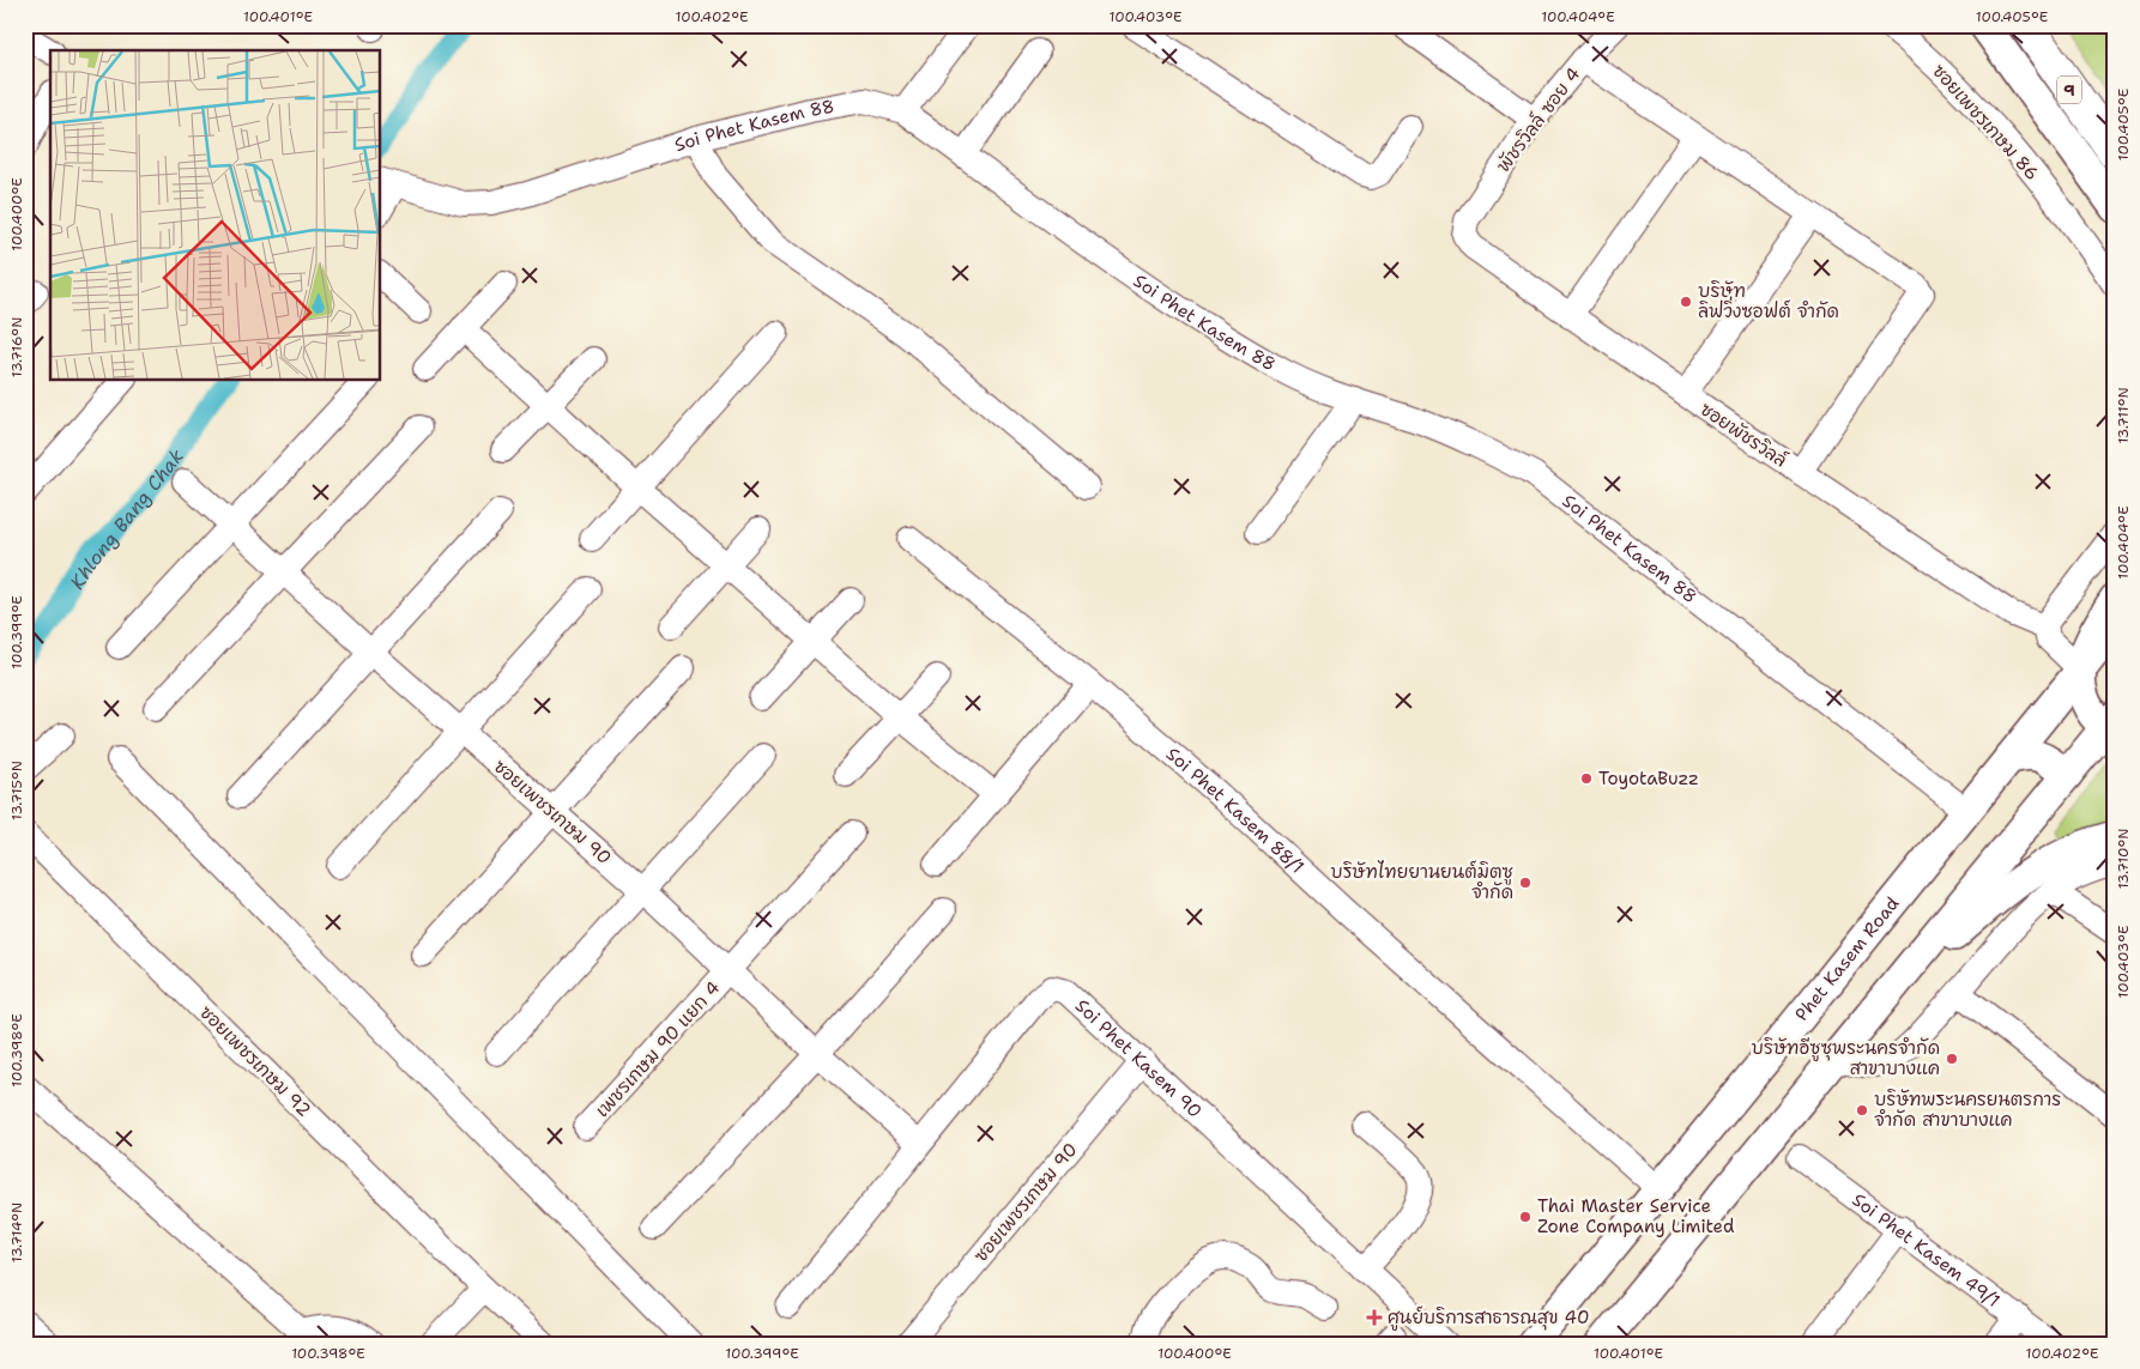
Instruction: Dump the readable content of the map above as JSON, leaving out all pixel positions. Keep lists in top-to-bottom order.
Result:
{
  "streets": {
    "highway": ["9"],
    "main road": ["Phet Kasem Road"],
    "street": [
      "พัชรวิลล์ ซอย 4",
      "ซอยเพชรเกษม 86",
      "Soi Phet Kasem 88",
      "ซอยพัชรวิลล์",
      "Soi Phet Kasem 88/1",
      "ซอยเพชรเกษม 90",
      "เพชรเกษม 90 แยก 4",
      "Soi Phet Kasem 90",
      "ซอยเพชรเกษม 92",
      "Soi Phet Kasem 49/1"
    ]
  },
  "crossings": [
    ["พัชรวิลล์ ซอย 4", "ซอยพัชรวิลล์"],
    ["Soi Phet Kasem 88", "Phet Kasem Road"],
    ["Soi Phet Kasem 88/1", "Phet Kasem Road"],
    ["ซอยเพชรเกษม 90", "เพชรเกษม 90 แยก 4"],
    ["ซอยเพชรเกษม 90", "Soi Phet Kasem 90"]
  ],
  "water": ["Khlong Bang Chak"],
  "places": {
    "other": [
      "บริษัท ลิฟวิ่งซอฟต์ จำกัด",
      "ToyotaBuzz",
      "บริษัทไทยยานยนต์มิตซู จำกัด",
      "บริษัทอีซูซุพระนครจำกัด สาขาบางแค",
      "บริษัทพระนครยนตรการ จำกัด สาขาบางแค",
      "Thai Master Service Zone Company Limited"
    ],
    "health": ["ศูนย์บริการสาธารณสุข 40"]
  },
  "coordinates": [
    "100.401°E",
    "100.402°E",
    "100.403°E",
    "100.404°E",
    "100.405°E",
    "100.400°E",
    "13.716°N",
    "13.711°N",
    "100.399°E",
    "13.715°N",
    "13.710°N",
    "100.398°E",
    "13.714°N"
  ]
}
